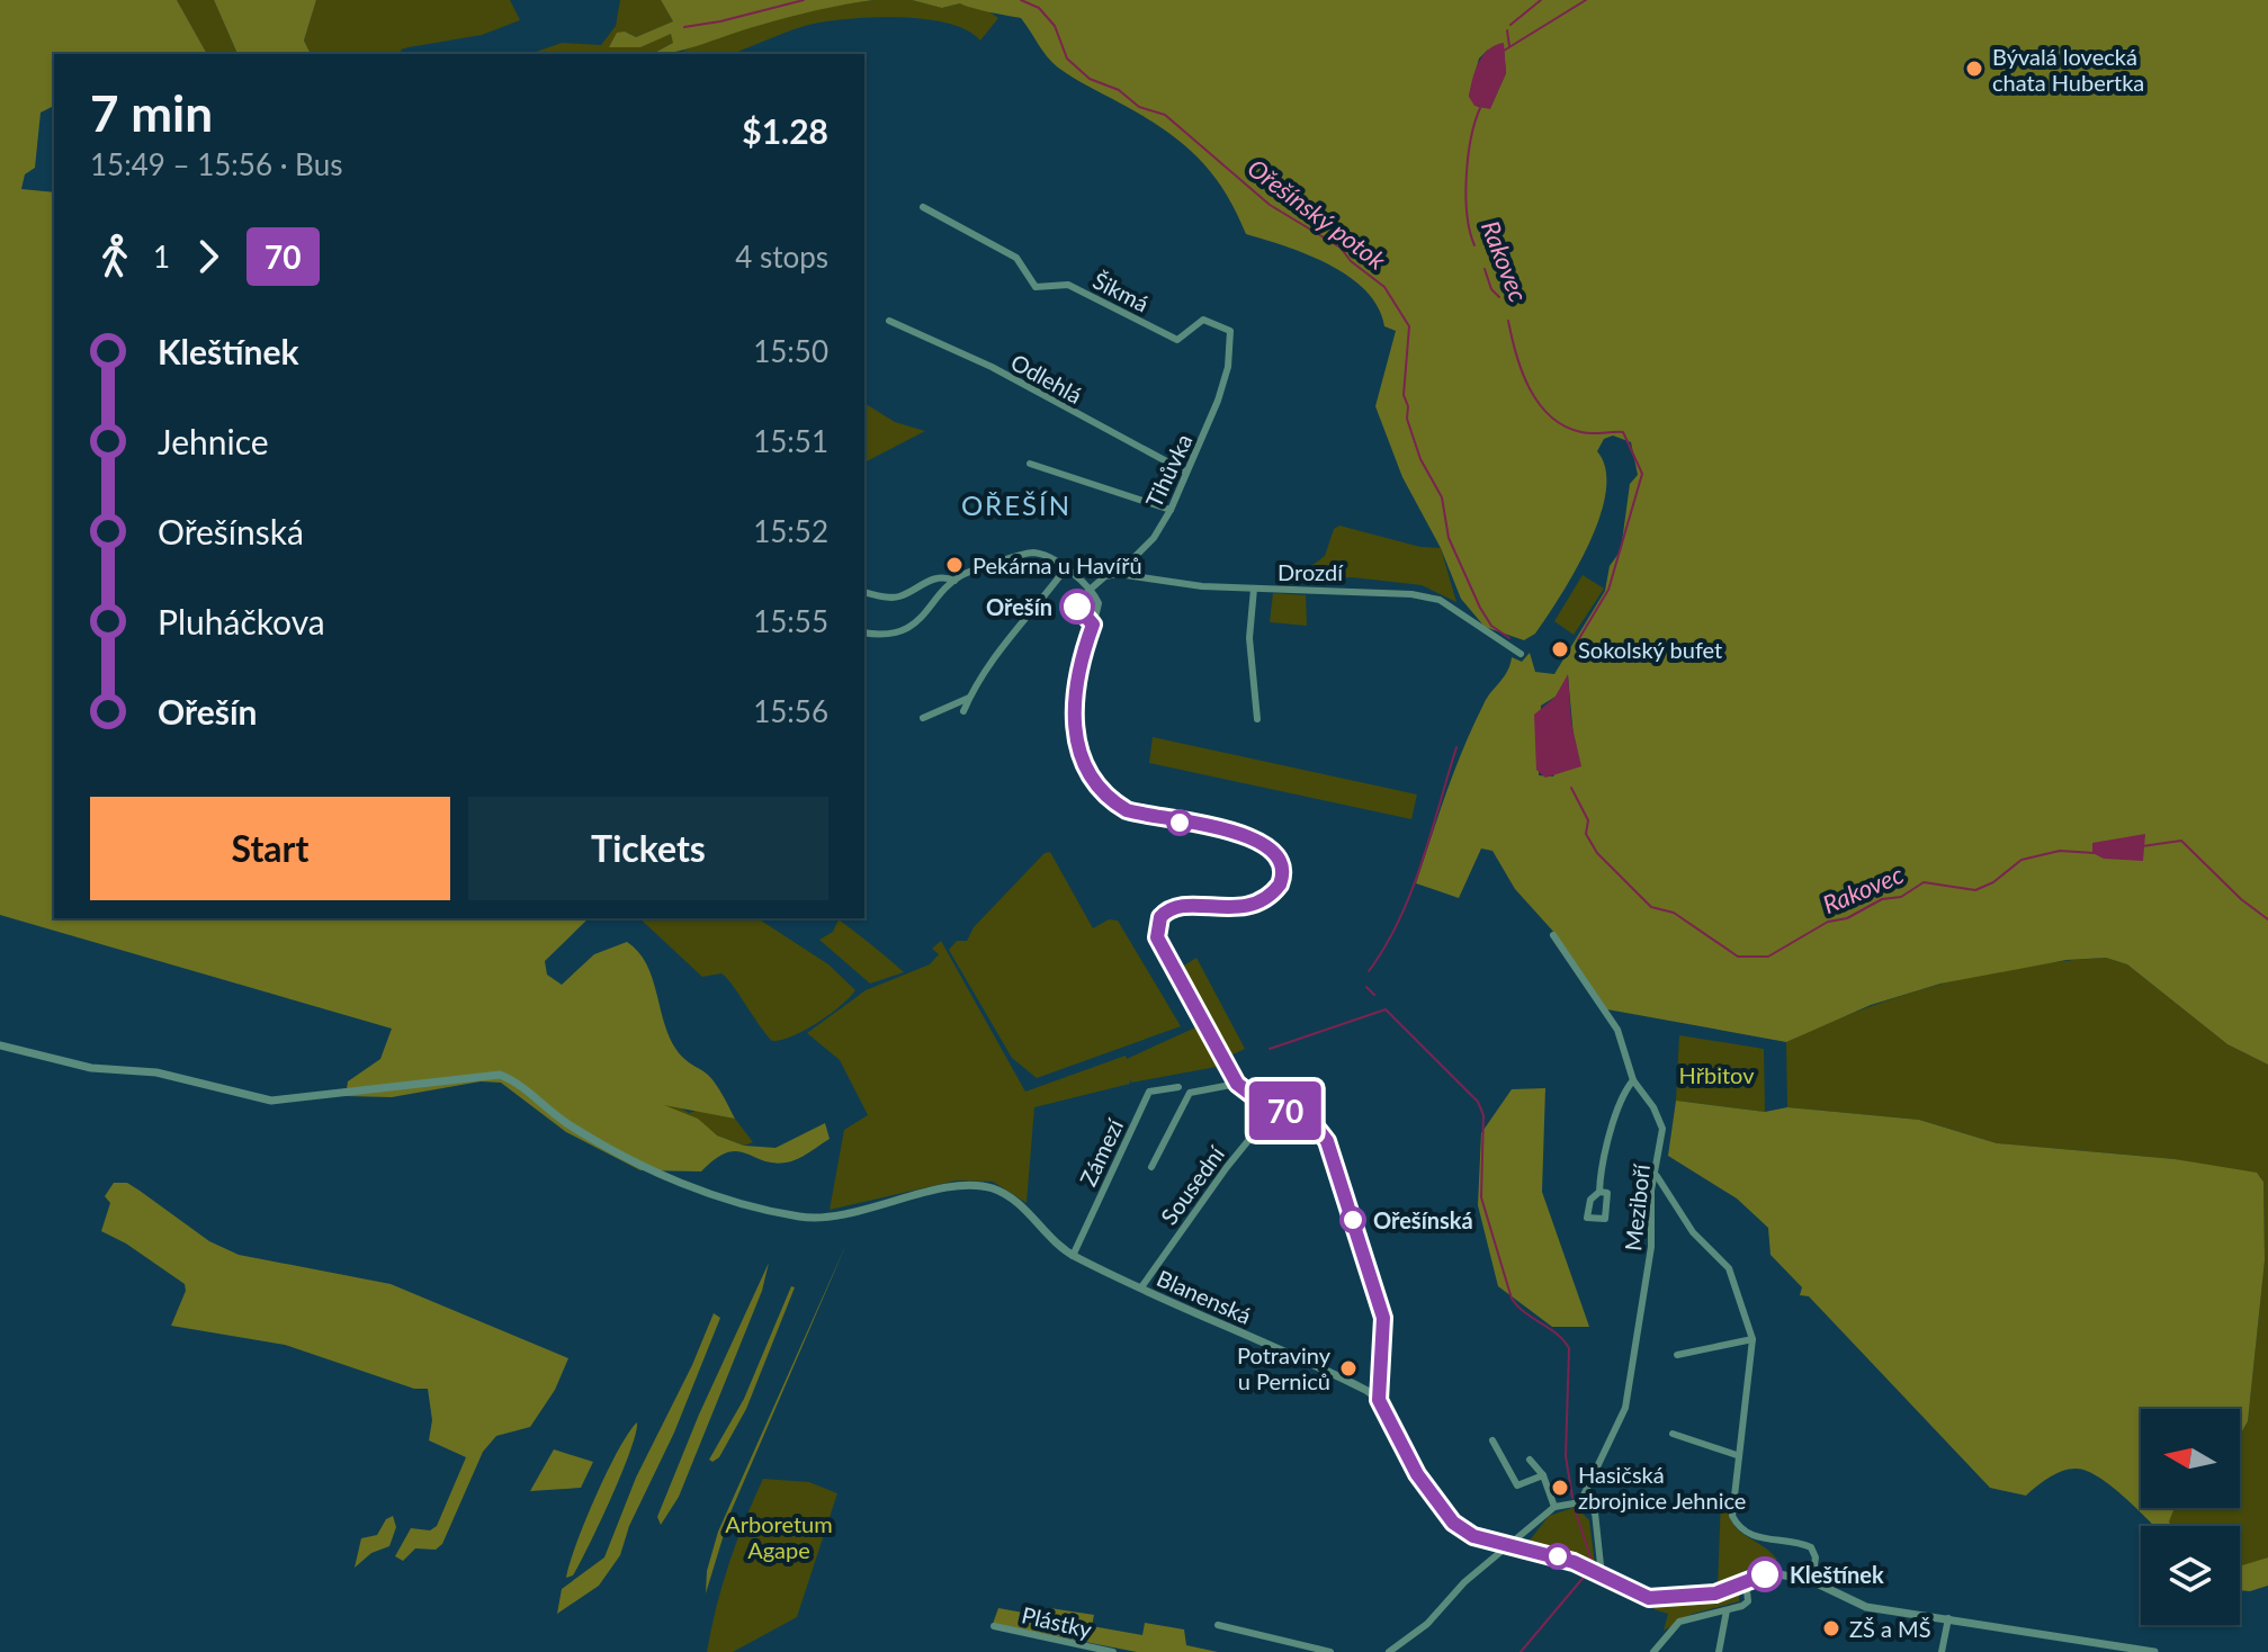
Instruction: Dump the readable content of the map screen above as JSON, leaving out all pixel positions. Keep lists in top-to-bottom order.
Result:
{
  "streets": {
    "street": [
      "Šikmá",
      "Odlehlá",
      "Tihůvka",
      "Drozdí",
      "Zámezí",
      "Sousední",
      "Meziboří",
      "Blanenská",
      "Plástky"
    ]
  },
  "crossings": [
    ["Šikmá", "Tihůvka"],
    ["Odlehlá", "Tihůvka"],
    ["Tihůvka", "Drozdí"],
    ["Zámezí", "Blanenská"],
    ["Sousední", "Blanenská"]
  ],
  "districts": ["OŘEŠÍN"],
  "water": ["Ořešínský potok", "Rakovec"],
  "parks": ["Hřbitov", "Arboretum Agape"],
  "places": [
    "Bývalá lovecká chata Hubertka",
    "Pekárna u Havířů",
    "Ořešín",
    "Sokolský bufet",
    "Ořešínská",
    "Potraviny u Perniců",
    "Hasičská zbrojnice Jehnice",
    "Kleštínek",
    "ZŠ a MŠ"
  ],
  "lines": ["bus line 70"],
  "north": "left",
  "page": {
    "on_map": "70",
    "heading": ["7 min", "15:49 – 15:56 · Bus", "$1.28"],
    "legs": ["1", "70", "4 stops"],
    "list": [
      {
        "name": "Kleštínek",
        "value": "15:50"
      },
      {
        "name": "Jehnice",
        "value": "15:51"
      },
      {
        "name": "Ořešínská",
        "value": "15:52"
      },
      {
        "name": "Pluháčkova",
        "value": "15:55"
      },
      {
        "name": "Ořešín",
        "value": "15:56"
      }
    ],
    "buttons": ["Start", "Tickets"]
  }
}
